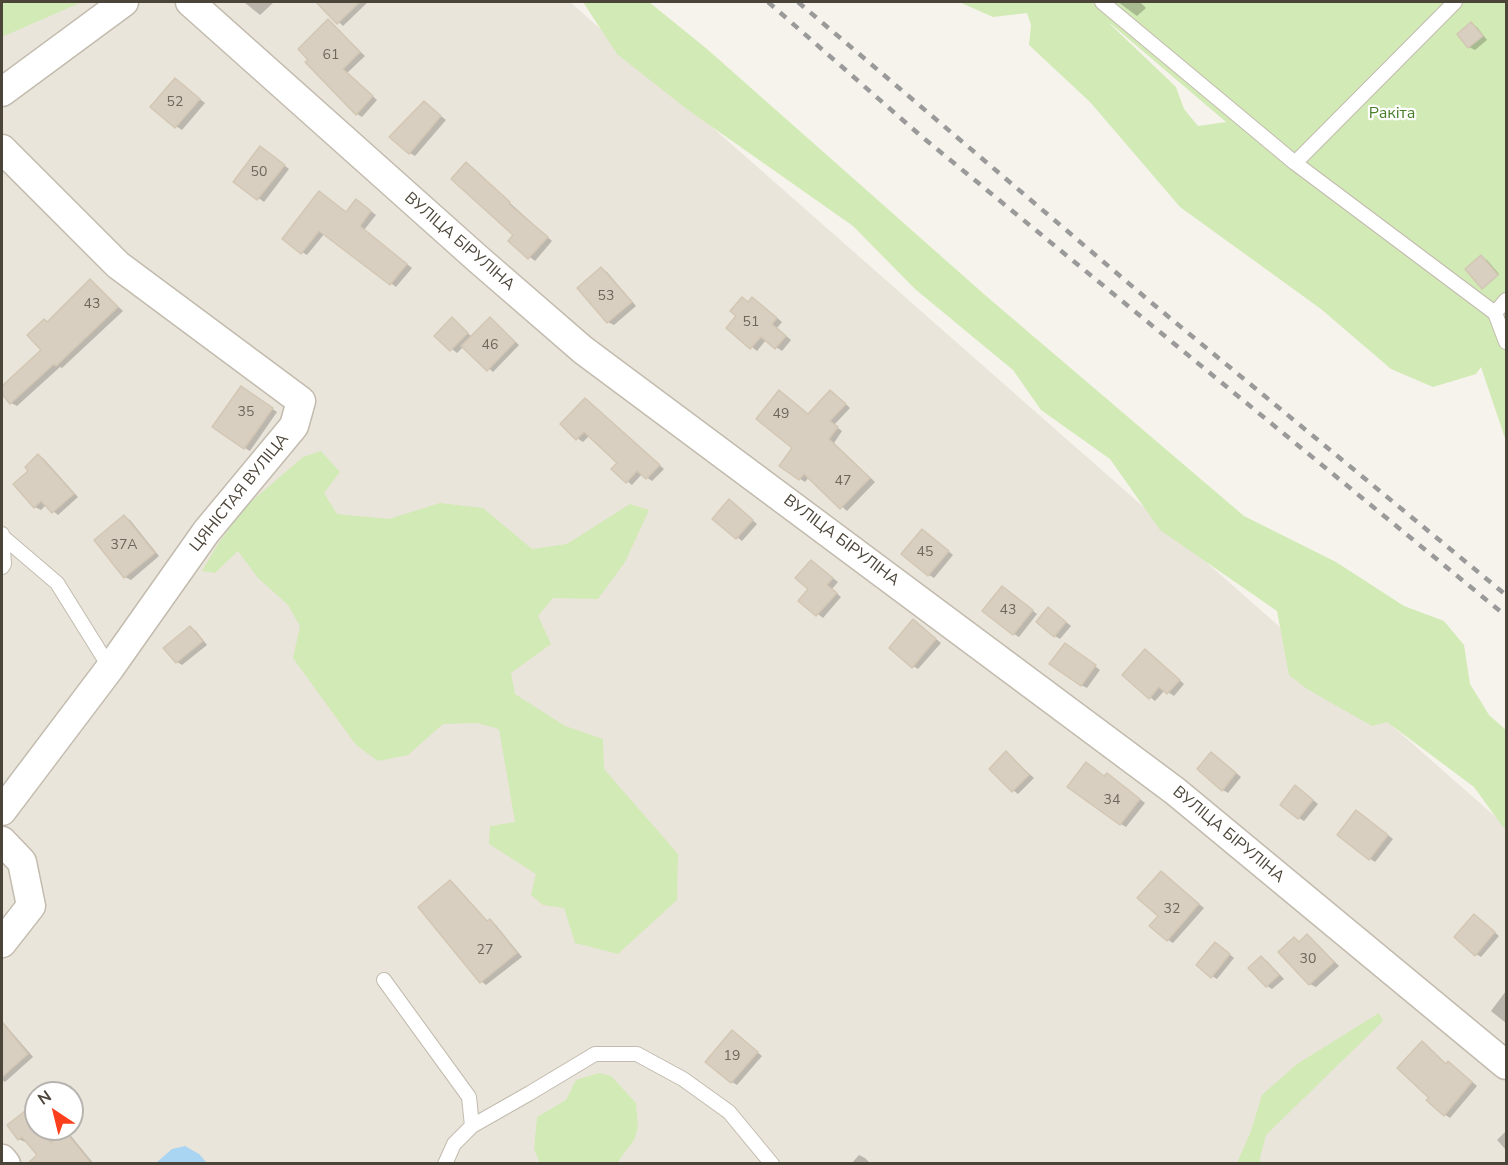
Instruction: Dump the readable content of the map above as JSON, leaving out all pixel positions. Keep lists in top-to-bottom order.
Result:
{
  "streets": {
    "street": ["ВУЛІЦА БІРУЛІНА", "ЦЯНІСТАЯ ВУЛІЦА"]
  },
  "parks": ["Ракіта"],
  "house_numbers": [
    "61",
    "52",
    "50",
    "53",
    "43",
    "51",
    "46",
    "35",
    "49",
    "47",
    "37А",
    "45",
    "43",
    "34",
    "32",
    "27",
    "30",
    "19"
  ],
  "north": "top left"
}
